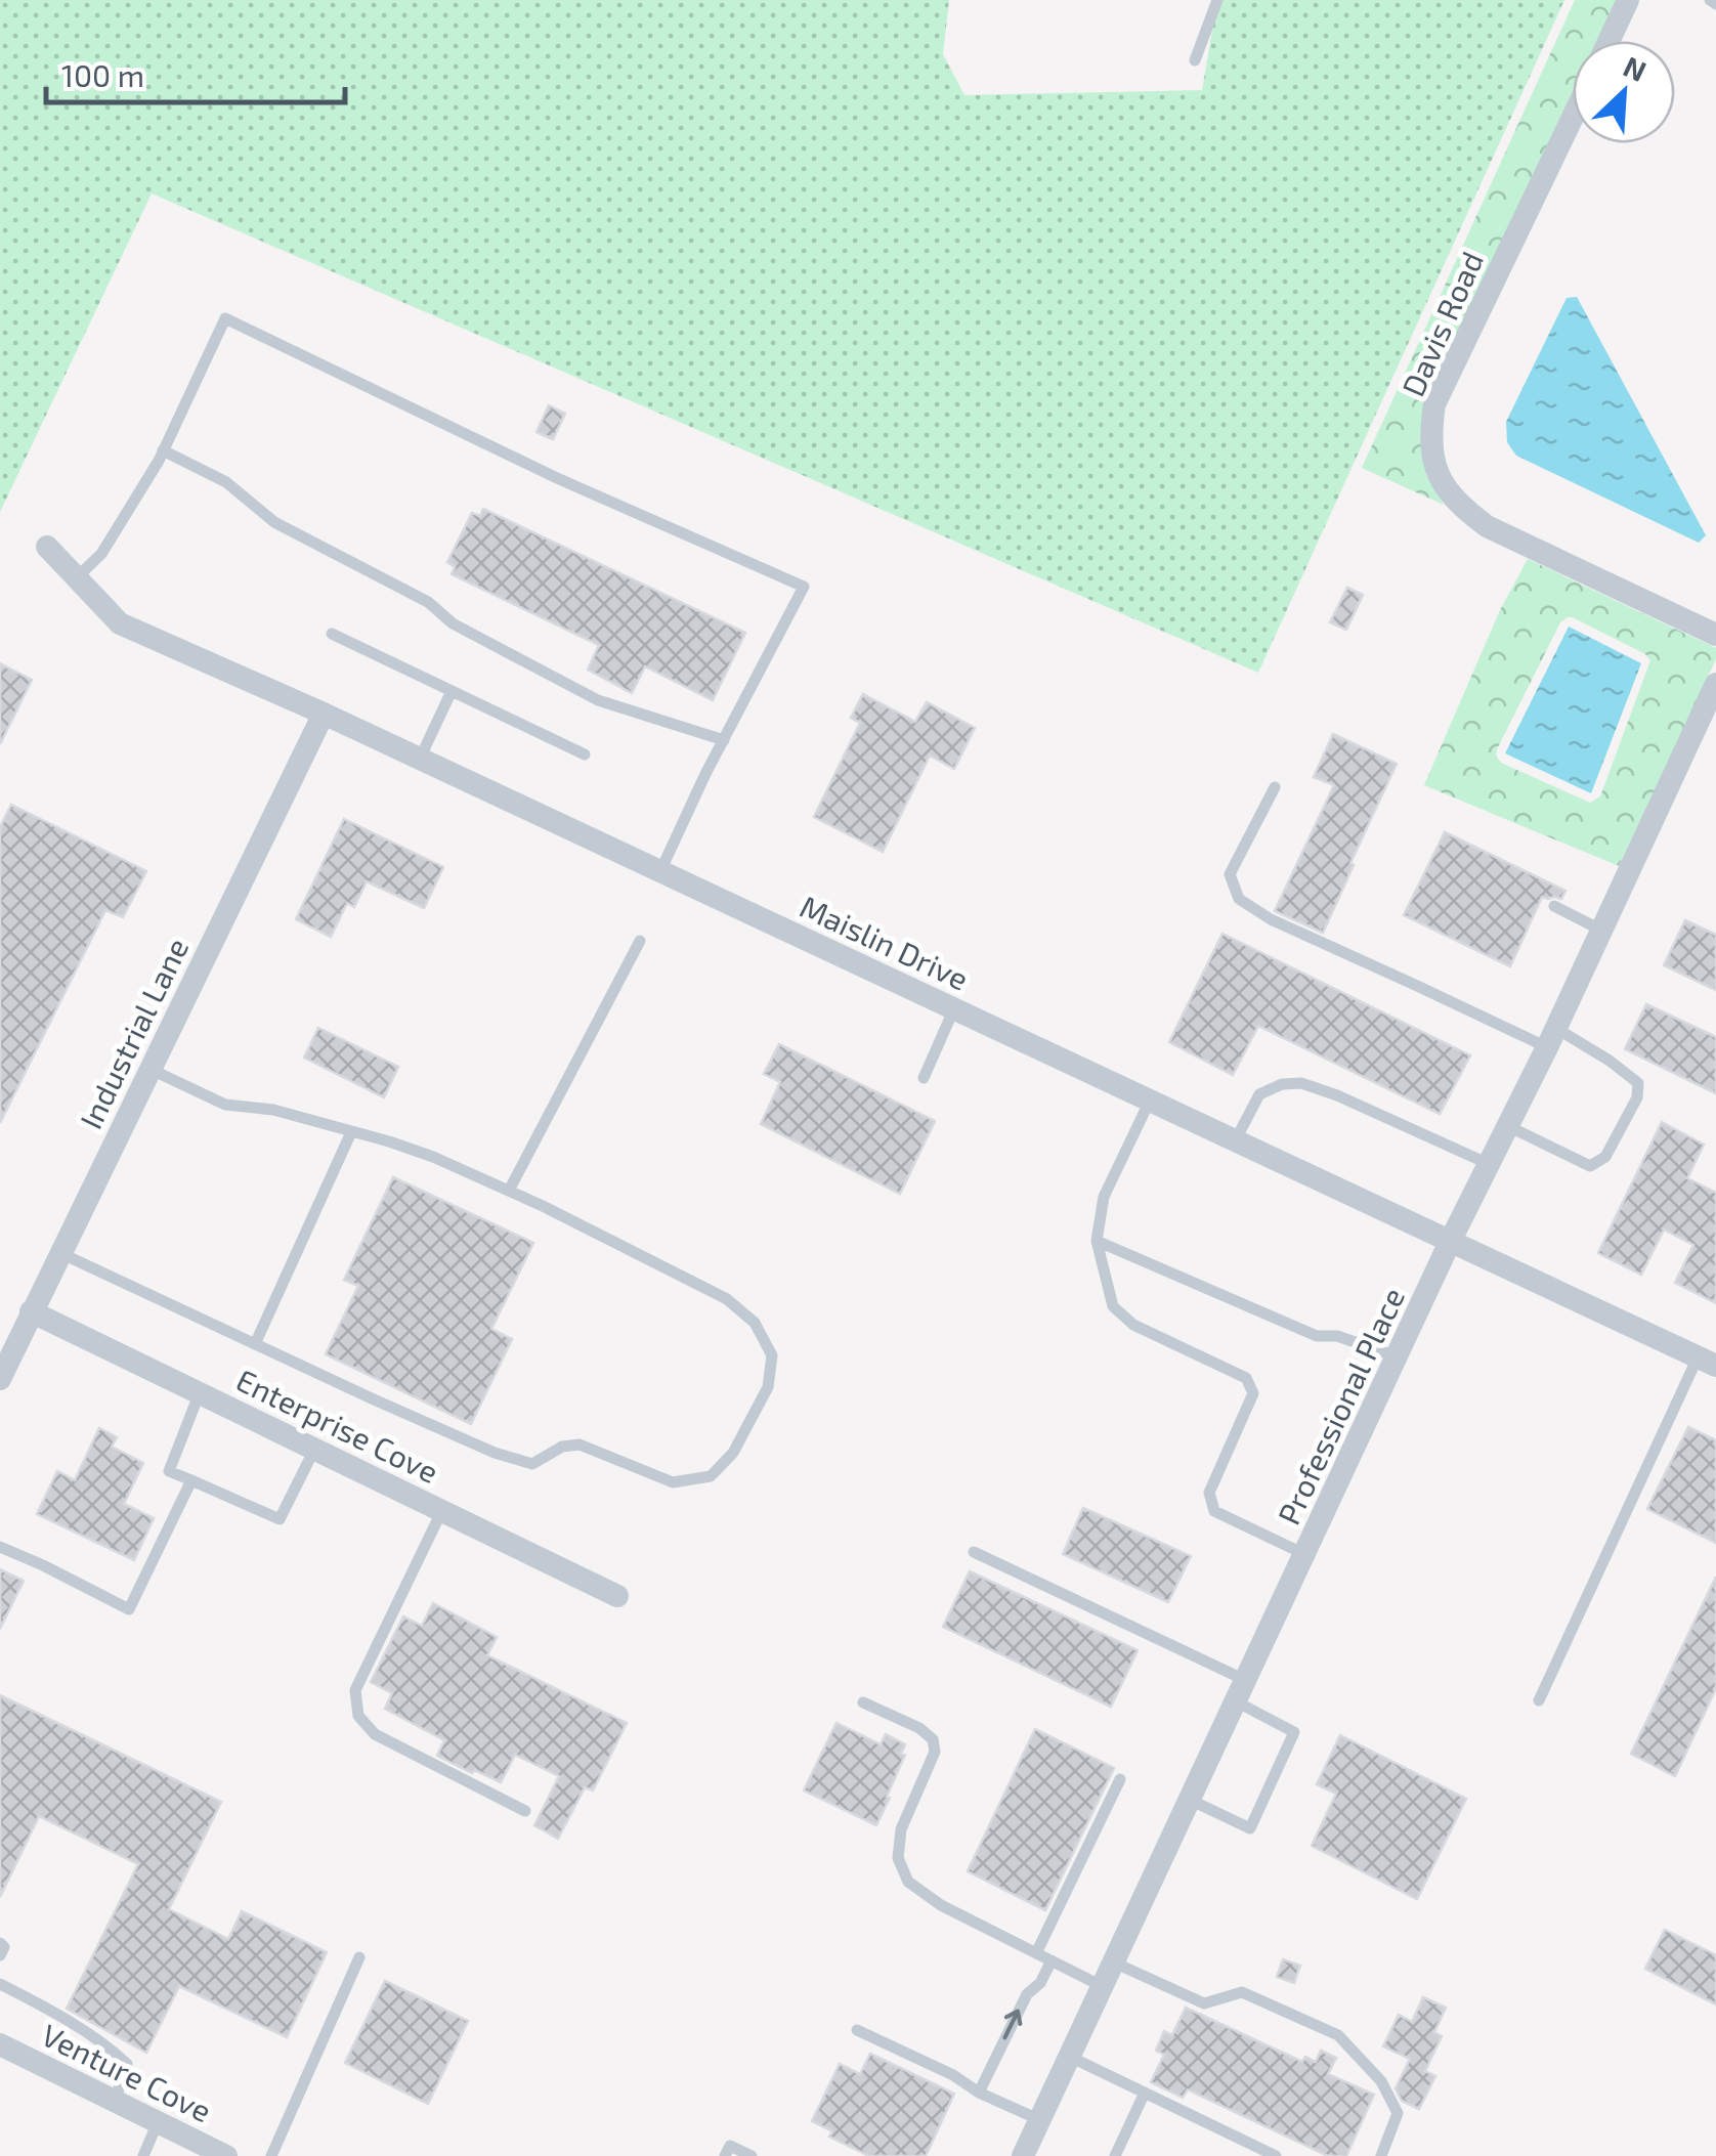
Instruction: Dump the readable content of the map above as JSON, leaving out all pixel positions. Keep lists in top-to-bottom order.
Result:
{
  "streets": {
    "street": [
      "Davis Road",
      "Maislin Drive",
      "Industrial Lane",
      "Professional Place",
      "Enterprise Cove",
      "Venture Cove"
    ]
  },
  "crossings": [
    ["Maislin Drive", "Industrial Lane"],
    ["Maislin Drive", "Professional Place"],
    ["Industrial Lane", "Enterprise Cove"]
  ],
  "scale_bar": "100 m",
  "north": "top right"
}
